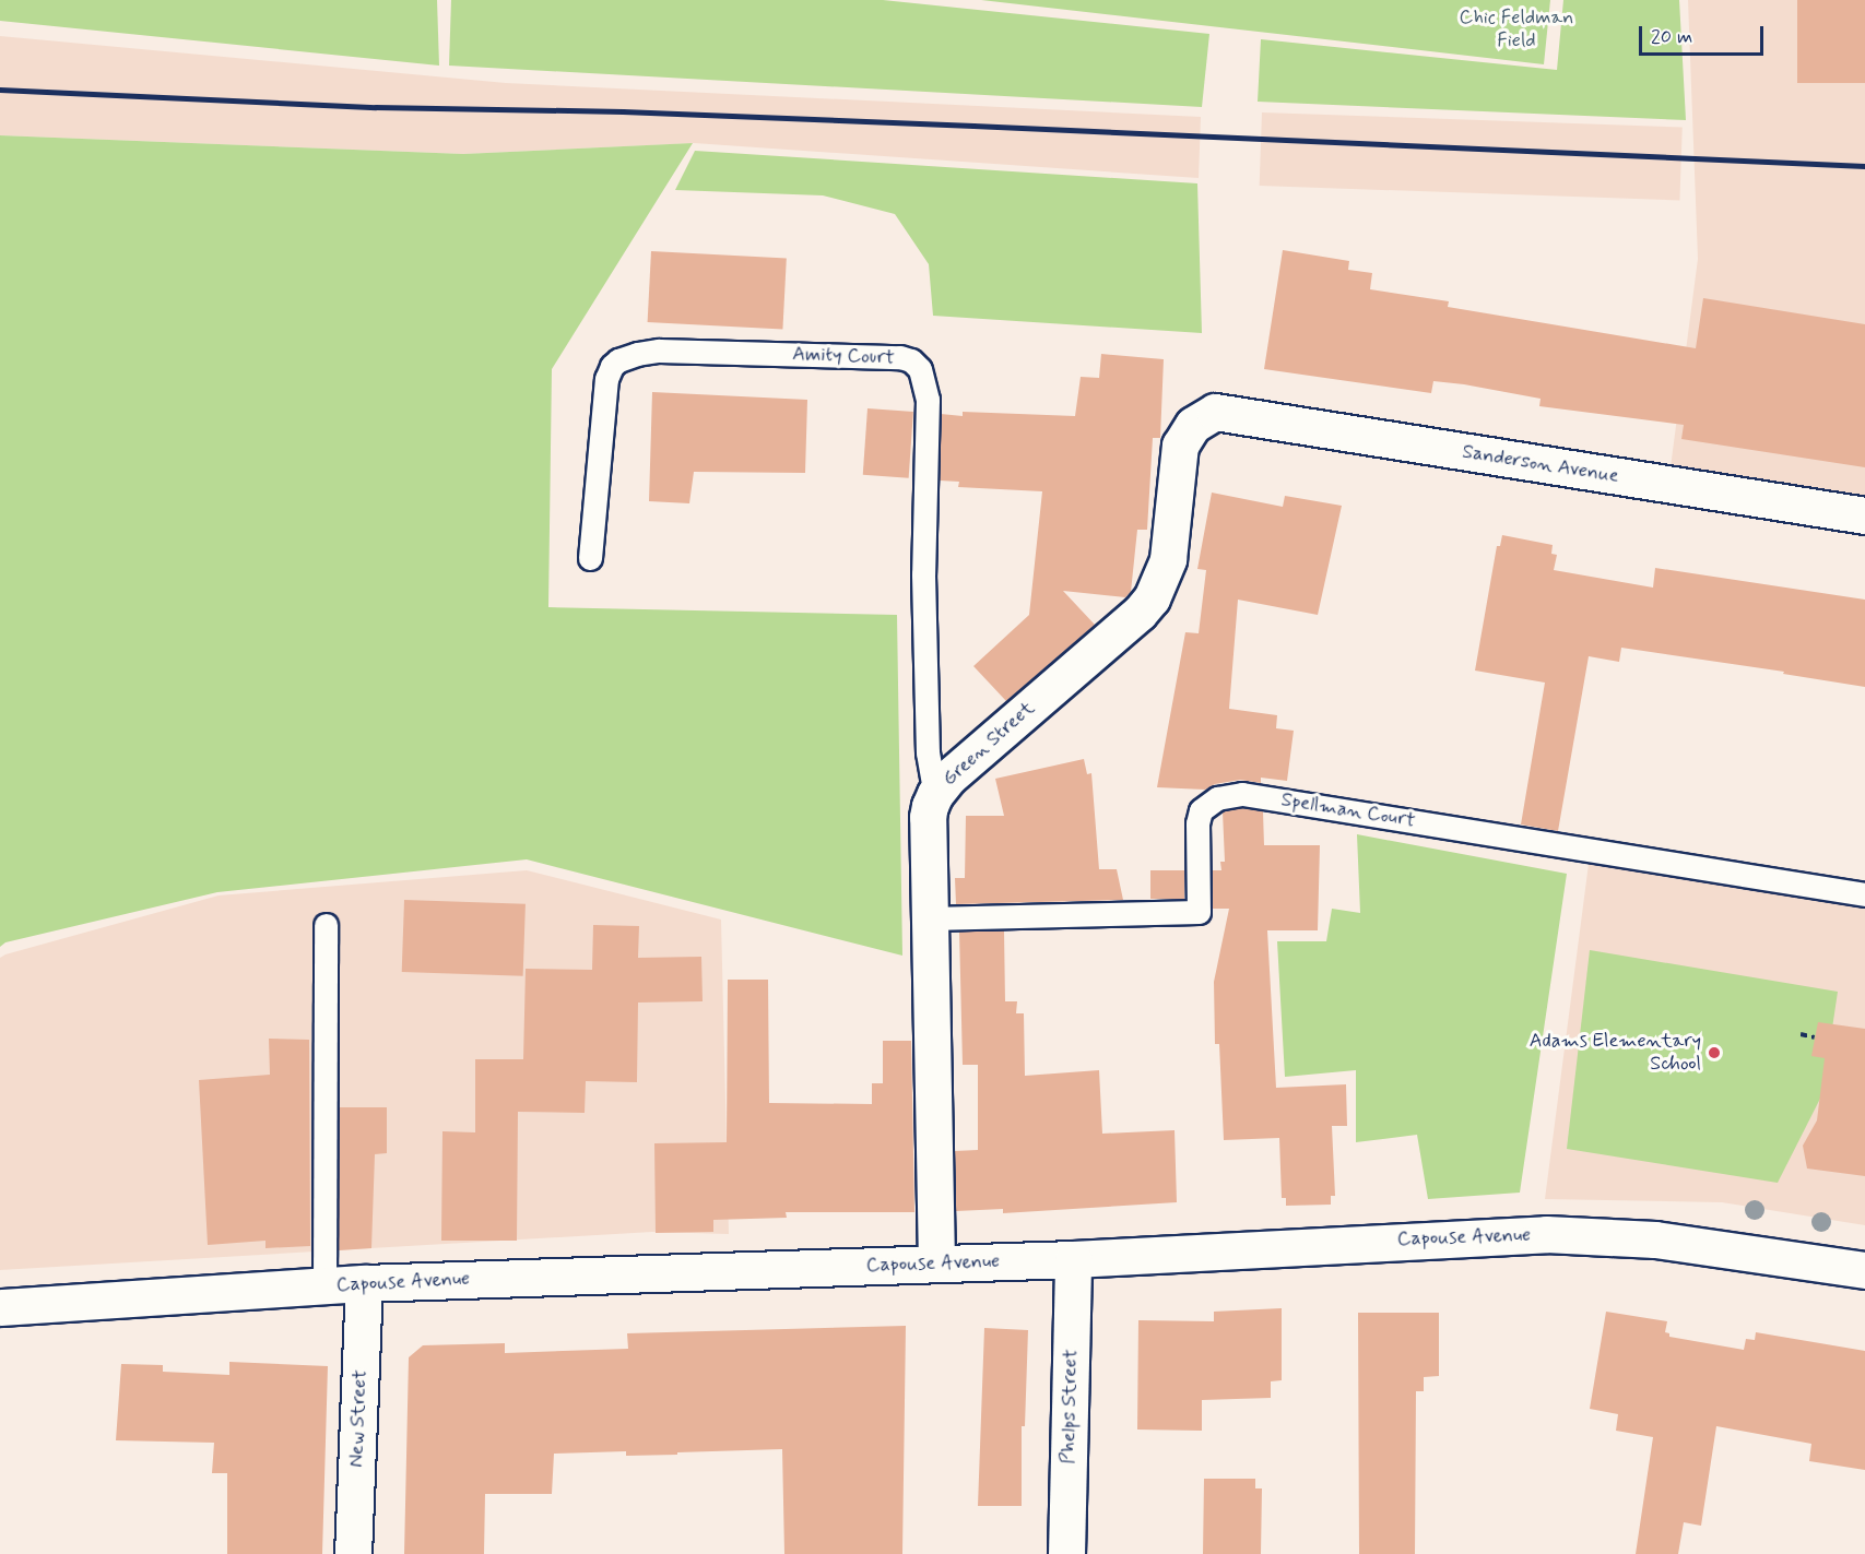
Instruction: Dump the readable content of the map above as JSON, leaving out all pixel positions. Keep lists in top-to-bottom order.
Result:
{
  "streets": {
    "street": [
      "Sanderson Avenue",
      "Green Street",
      "Capouse Avenue",
      "Phelps Street",
      "New Street"
    ],
    "lane": ["Amity Court", "Spellman Court"]
  },
  "crossings": [
    ["Amity Court", "Green Street"],
    ["Sanderson Avenue", "Green Street"],
    ["Green Street", "Spellman Court"],
    ["Green Street", "Capouse Avenue"],
    ["Capouse Avenue", "Phelps Street"],
    ["Capouse Avenue", "New Street"]
  ],
  "parks": ["Chic Feldman Field"],
  "places": ["Adams Elementary School"],
  "scale_bar": "20 m"
}
